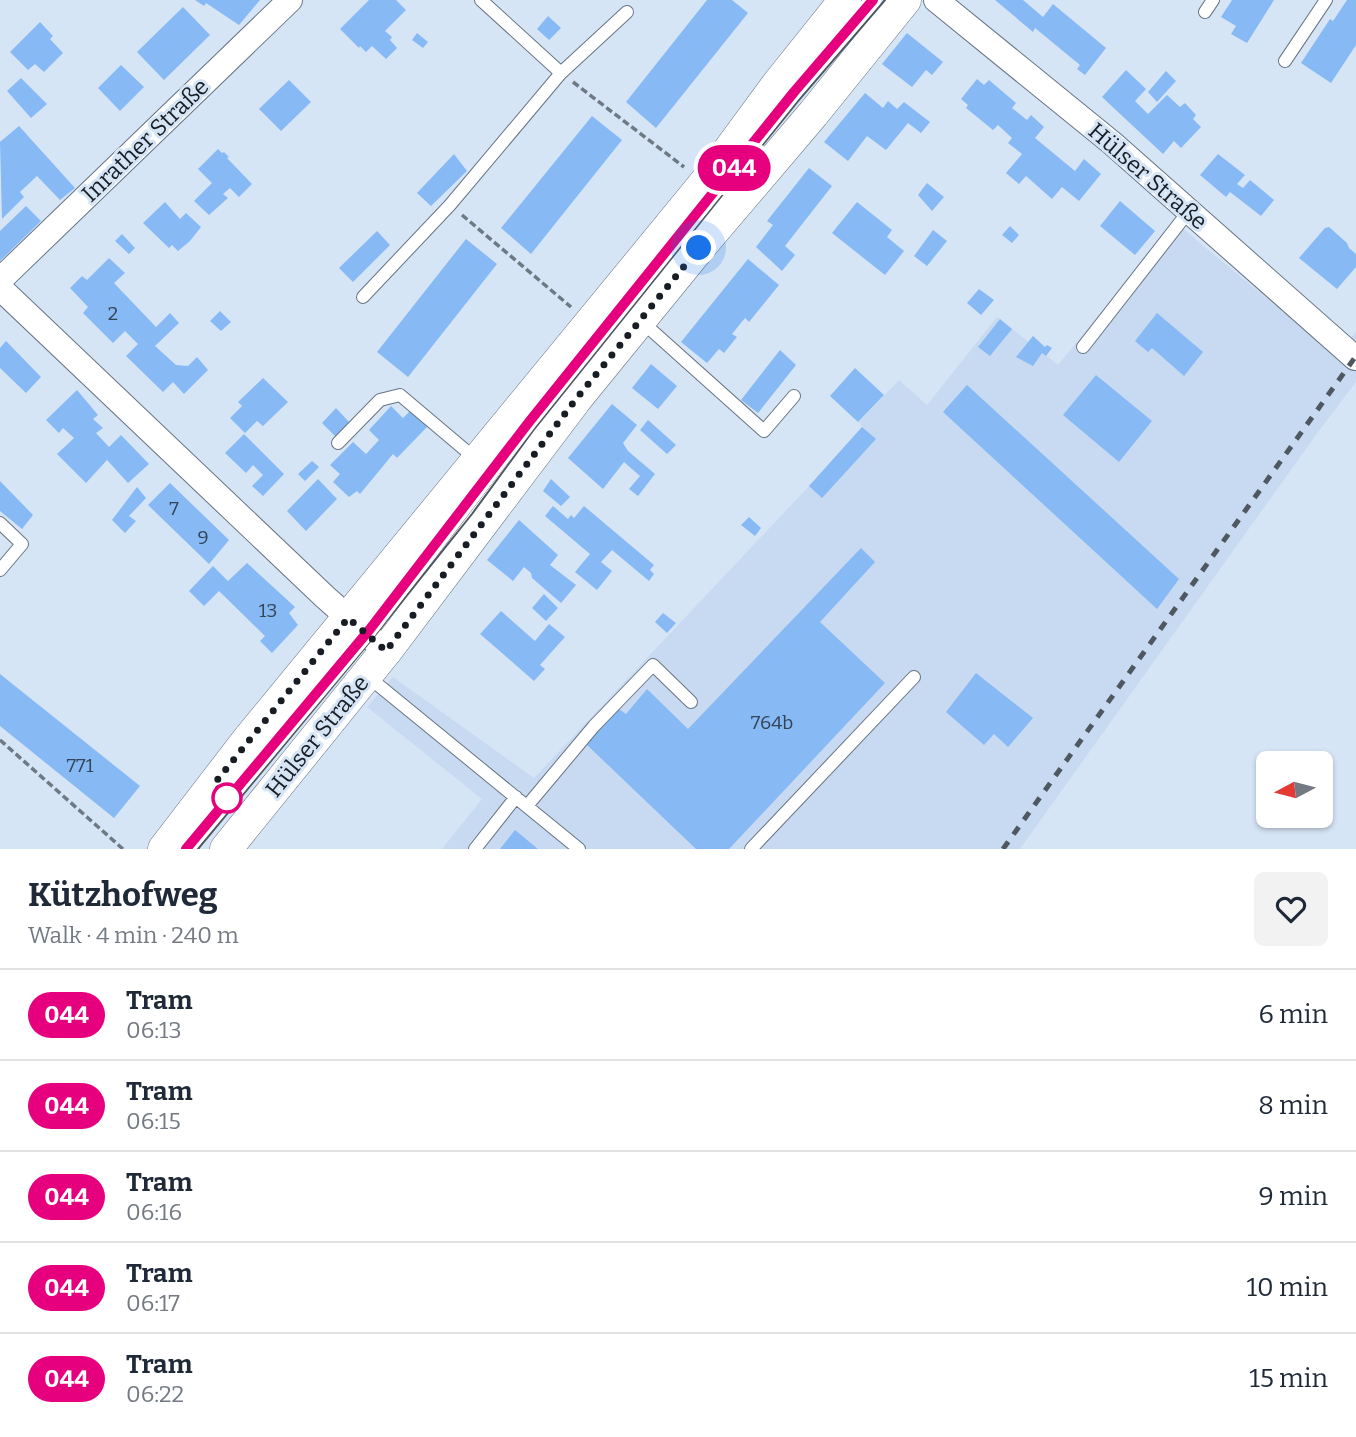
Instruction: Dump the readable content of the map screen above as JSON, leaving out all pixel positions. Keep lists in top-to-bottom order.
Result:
{
  "streets": {
    "street": ["Inrather Straße", "Hülser Straße"]
  },
  "lines": ["tram line 044"],
  "house_numbers": [
    "2",
    "7",
    "9",
    "13",
    "764b",
    "771"
  ],
  "north": "left",
  "page": {
    "on_map": "044",
    "heading": ["Kützhofweg", "Walk · 4 min · 240 m"],
    "list": [
      {
        "mark": "044",
        "name": "Tram",
        "note": "06:13",
        "value": "6 min"
      },
      {
        "mark": "044",
        "name": "Tram",
        "note": "06:15",
        "value": "8 min"
      },
      {
        "mark": "044",
        "name": "Tram",
        "note": "06:16",
        "value": "9 min"
      },
      {
        "mark": "044",
        "name": "Tram",
        "note": "06:17",
        "value": "10 min"
      },
      {
        "mark": "044",
        "name": "Tram",
        "note": "06:22",
        "value": "15 min"
      }
    ]
  }
}
